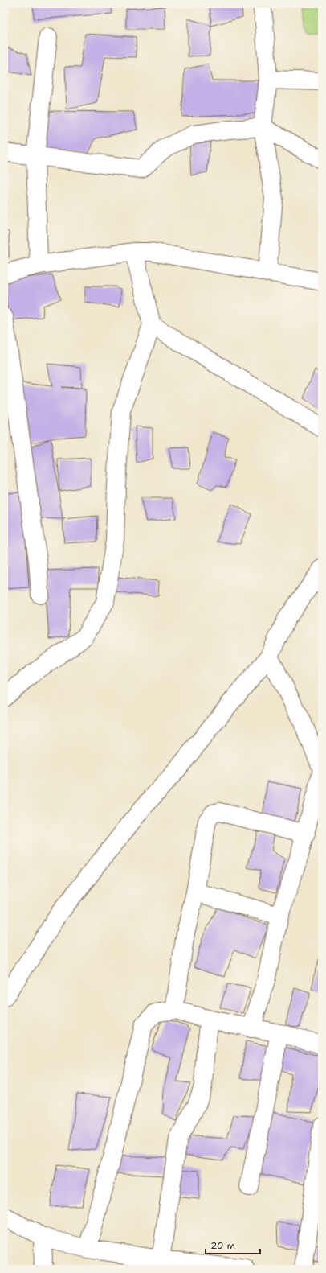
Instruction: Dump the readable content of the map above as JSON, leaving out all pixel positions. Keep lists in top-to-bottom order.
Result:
{
  "scale_bar": "20 m"
}
